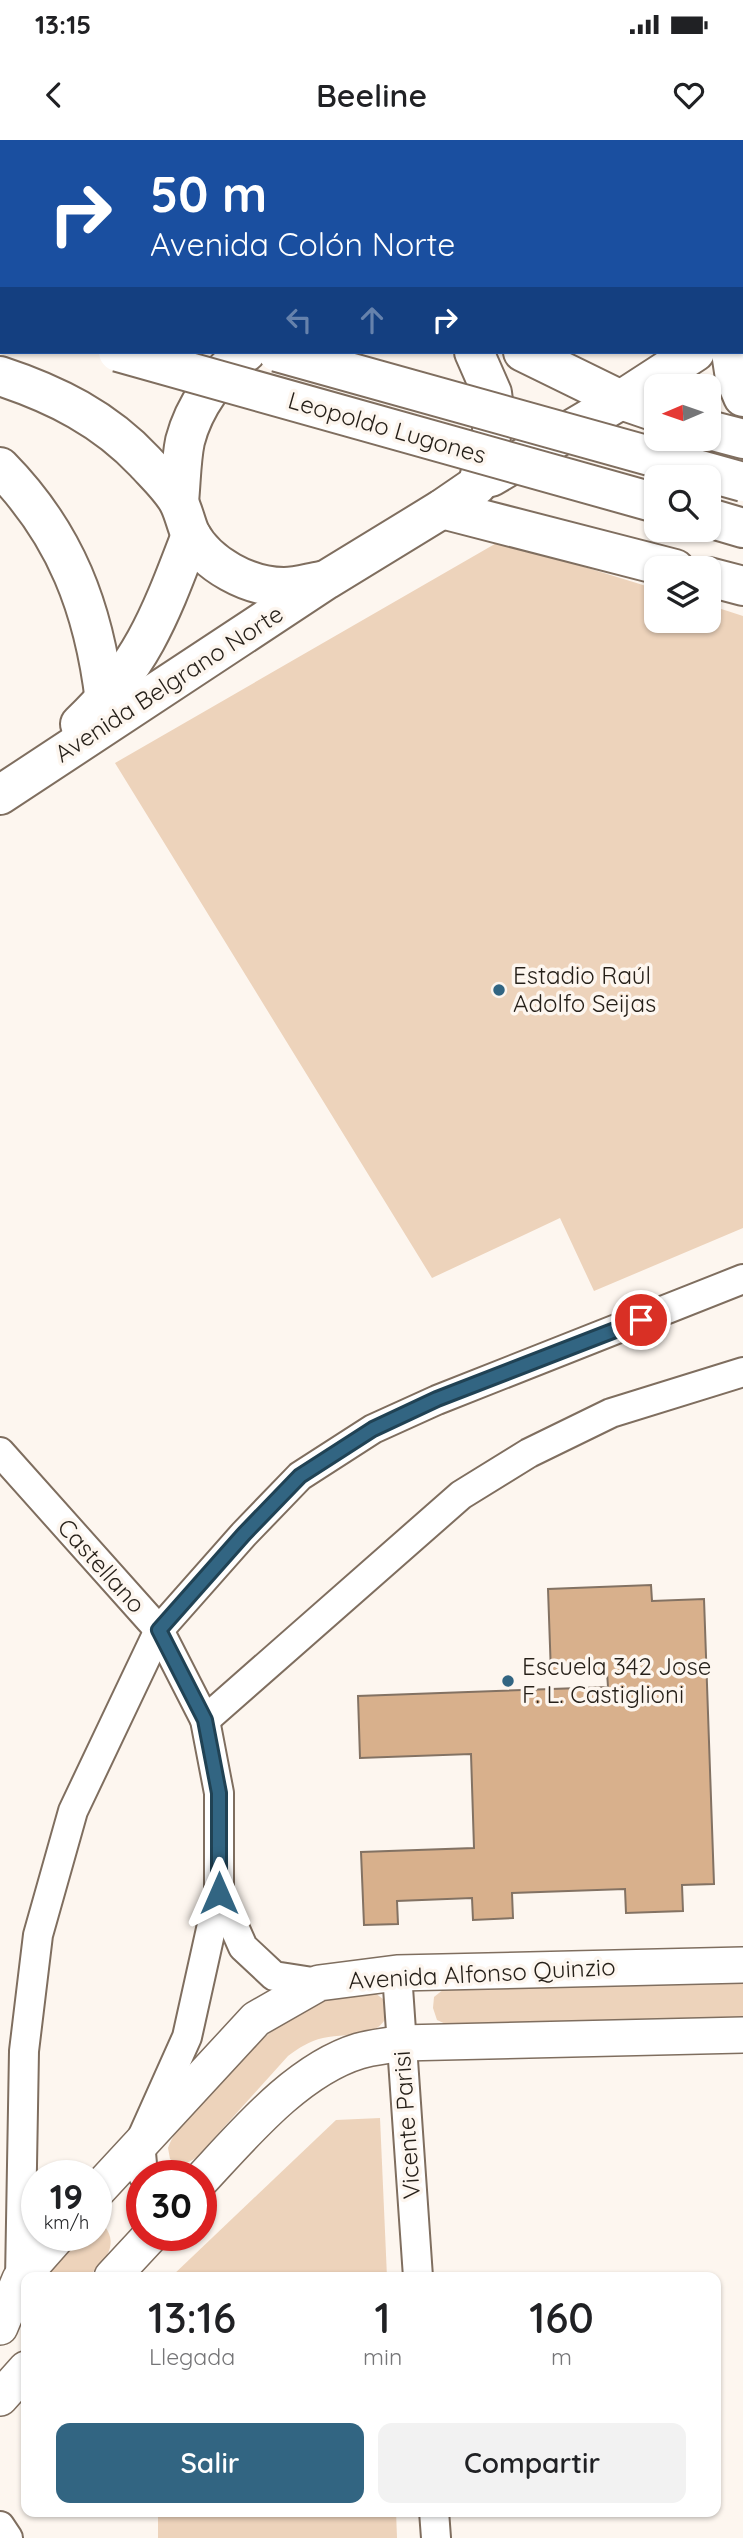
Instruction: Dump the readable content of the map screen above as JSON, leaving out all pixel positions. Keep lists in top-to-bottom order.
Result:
{
  "streets": {
    "main road": ["Leopoldo Lugones", "Avenida Belgrano Norte"],
    "street": ["Castellano", "Avenida Alfonso Quinzio", "Vicente Parisi"]
  },
  "crossings": [
    ["Castellano", "Avenida Alfonso Quinzio"],
    ["Avenida Alfonso Quinzio", "Vicente Parisi"]
  ],
  "places": ["Estadio Raúl Adolfo Seijas", "Escuela 342 Jose F. L. Castiglioni"],
  "north": "left",
  "page": {
    "status": "13:15",
    "header": "Beeline",
    "turn": ["50 m", "Avenida Colón Norte"],
    "speed": "19 km/h",
    "limit": "30",
    "eta": [
      "13:16",
      "Llegada",
      "1",
      "min",
      "160",
      "m"
    ],
    "buttons": ["Salir", "Compartir"]
  }
}
